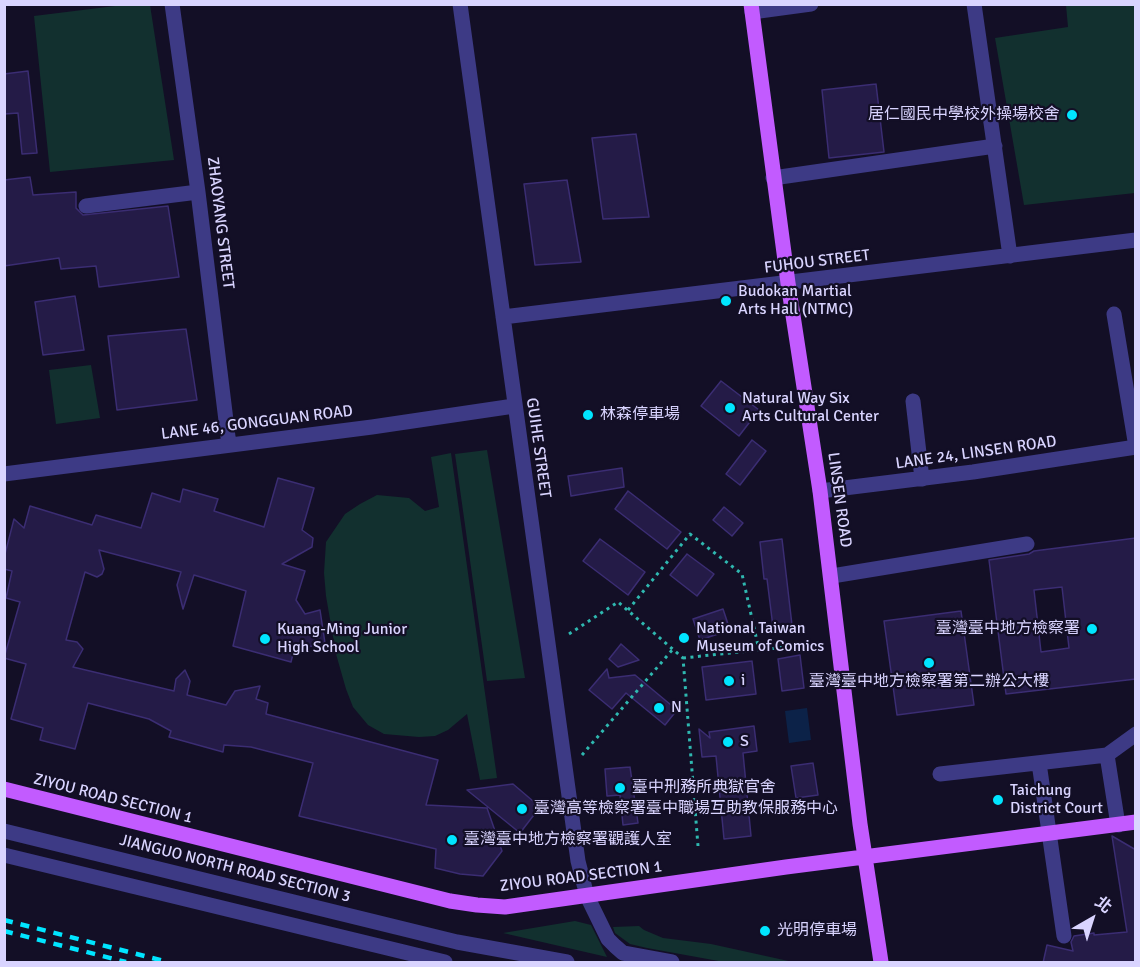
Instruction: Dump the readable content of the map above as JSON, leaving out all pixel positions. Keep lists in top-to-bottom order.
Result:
{
  "streets": {
    "main road": ["LINSEN ROAD", "ZIYOU ROAD SECTION 1"],
    "street": [
      "ZHAOYANG STREET",
      "FUHOU STREET",
      "LANE 46, GONGGUAN ROAD",
      "GUIHE STREET",
      "LANE 24, LINSEN ROAD"
    ]
  },
  "crossings": [
    ["ZHAOYANG STREET", "LANE 46, GONGGUAN ROAD"],
    ["FUHOU STREET", "GUIHE STREET"],
    ["FUHOU STREET", "LINSEN ROAD"],
    ["LANE 46, GONGGUAN ROAD", "GUIHE STREET"],
    ["GUIHE STREET", "ZIYOU ROAD SECTION 1"],
    ["LANE 24, LINSEN ROAD", "LINSEN ROAD"],
    ["LINSEN ROAD", "ZIYOU ROAD SECTION 1"]
  ],
  "places": [
    "居仁國民中學校外操場校舍",
    "Budokan Martial Arts Hall (NTMC)",
    "Natural Way Six Arts Cultural Center",
    "林森停車場",
    "臺灣臺中地方檢察署",
    "National Taiwan Museum of Comics",
    "Kuang-Ming Junior High School",
    "臺灣臺中地方檢察署第二辦公大樓",
    "i",
    "N",
    "S",
    "臺中刑務所典獄官舍",
    "Taichung District Court",
    "臺灣高等檢察署臺中職場互助教保服務中心",
    "臺灣臺中地方檢察署觀護人室",
    "光明停車場"
  ],
  "north": "top right"
}
